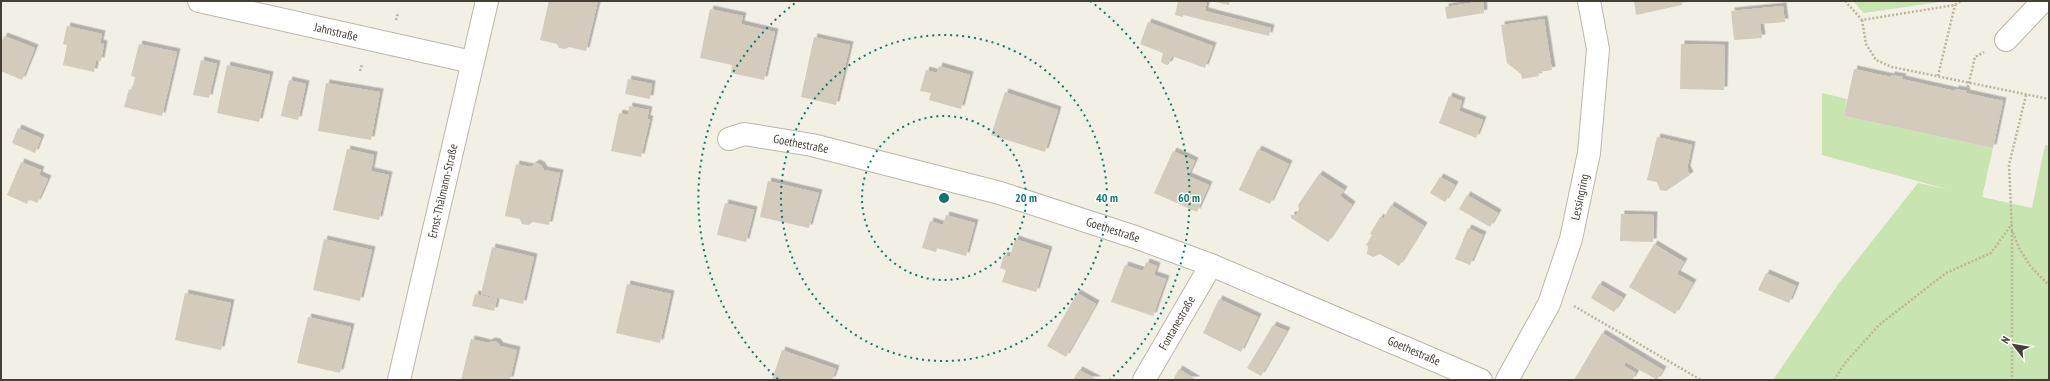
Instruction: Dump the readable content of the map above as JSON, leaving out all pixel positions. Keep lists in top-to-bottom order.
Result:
{
  "streets": {
    "street": [
      "Jahnstraße",
      "Goethestraße",
      "Ernst-Thälmann-Straße",
      "Lessingring",
      "Fontanestraße"
    ]
  },
  "crossings": [
    ["Jahnstraße", "Ernst-Thälmann-Straße"],
    ["Goethestraße", "Fontanestraße"]
  ],
  "north": "top left",
  "rings": ["20 m", "40 m", "60 m"]
}
